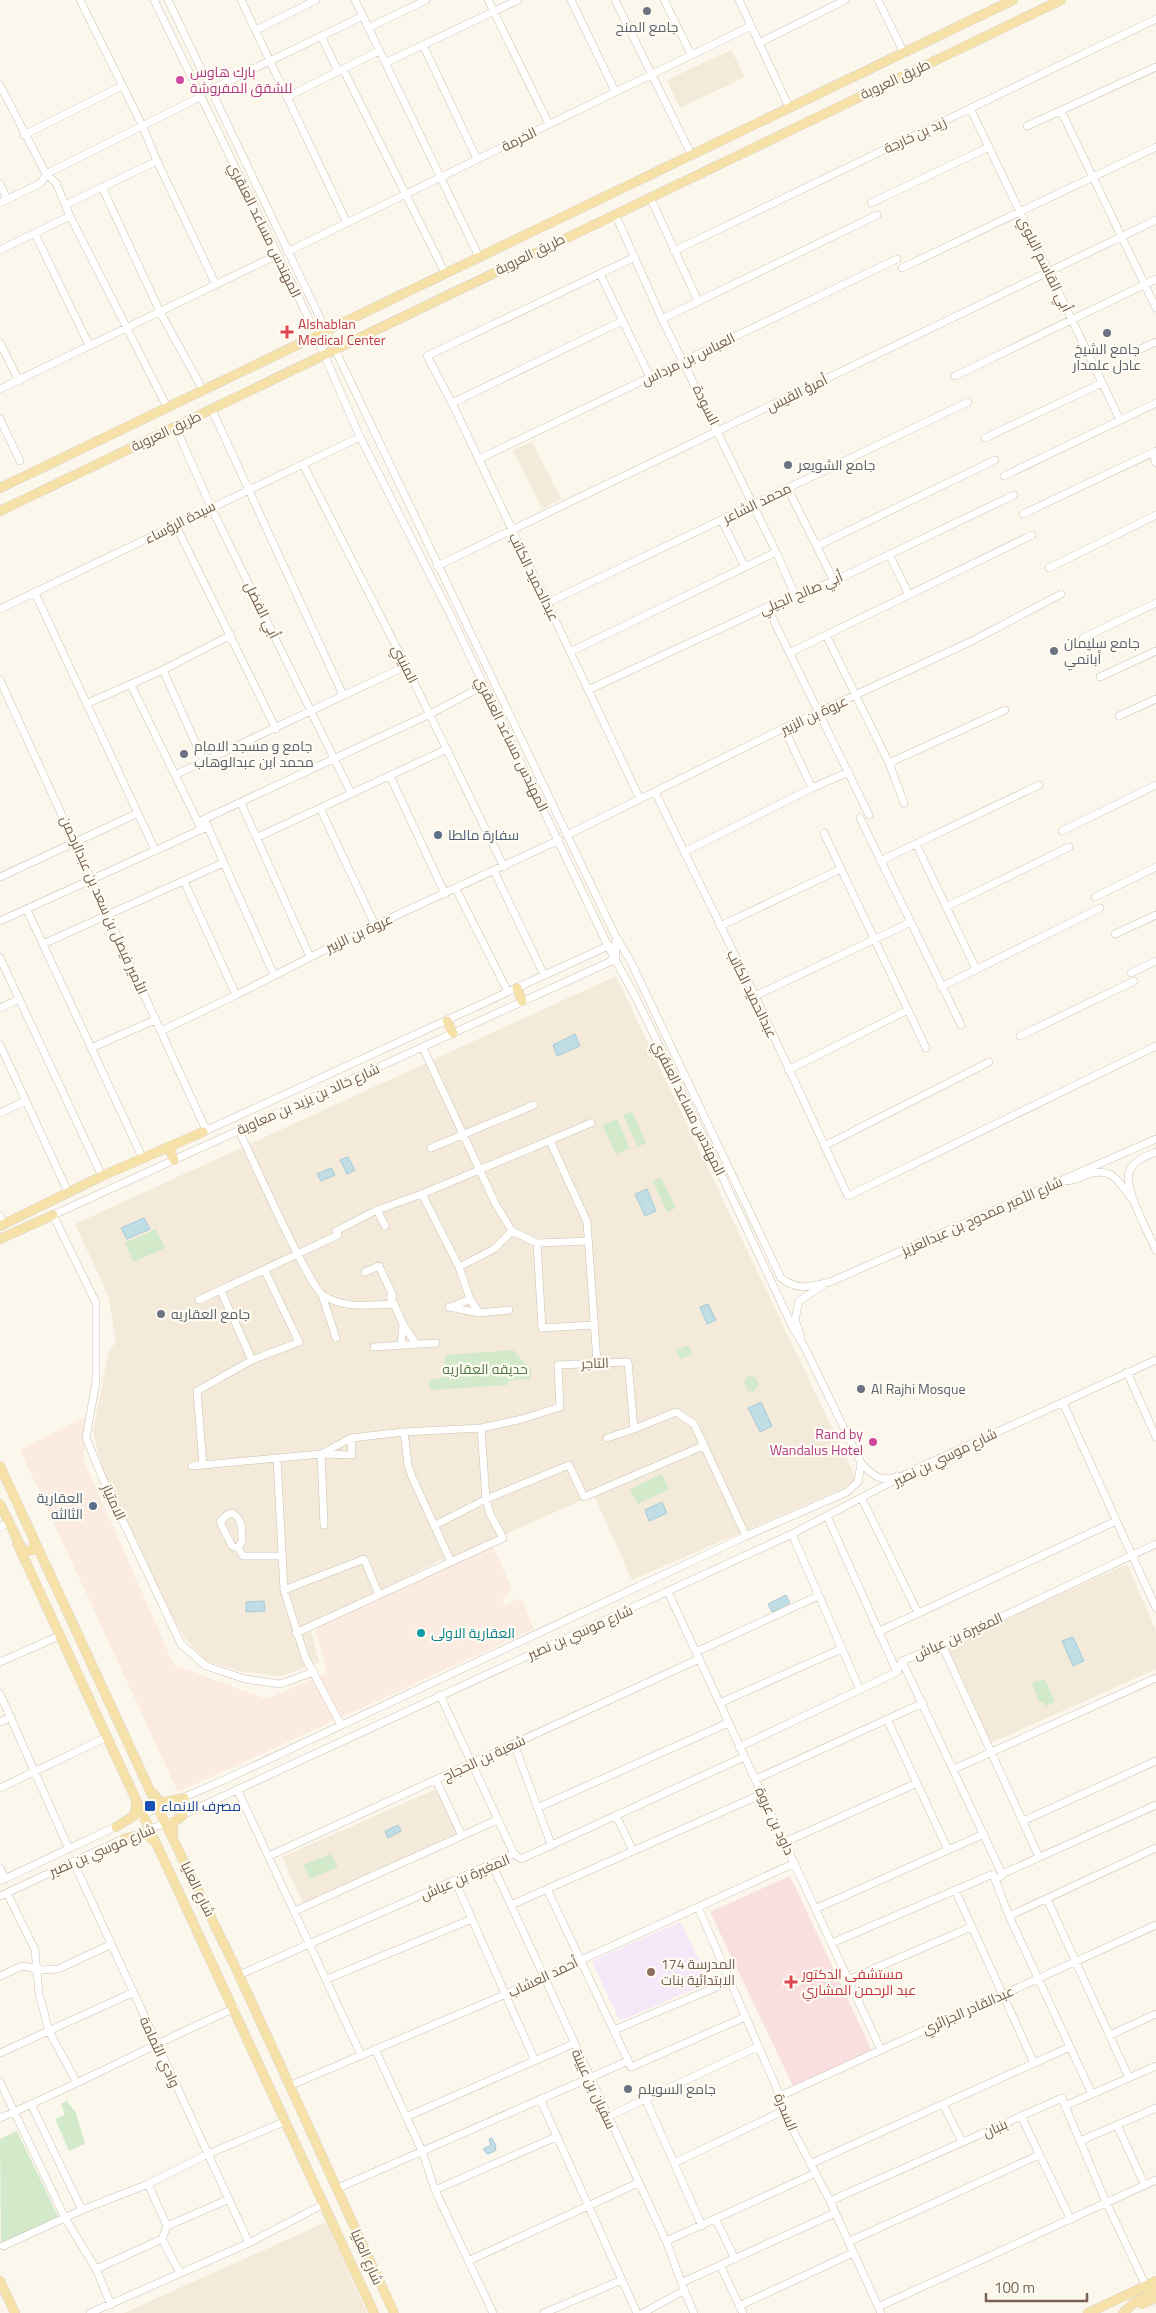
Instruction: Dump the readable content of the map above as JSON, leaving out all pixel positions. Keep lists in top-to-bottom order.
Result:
{
  "streets": {
    "main road": ["طريق العروبة", "شارع خالد بن يزيد بن معاوية", "شارع العليا"],
    "street": [
      "زيد بن خارجة",
      "الخرمة",
      "المهندس مساعد العنقري",
      "أبي القاسم البلوي",
      "العباس بن مرداس",
      "أمرؤ القيس",
      "السودة",
      "محمد الشاعر",
      "سيدة الرؤساء",
      "عبدالحميد الكاتب",
      "أبي صالح الجيلي",
      "أبي الفضل",
      "المنيني",
      "عروة بن الزبير",
      "الأمير فيصل بن سعد بن عبدالرحمن",
      "شارع الأمير ممدوح بن عبدالعزيز",
      "التاجر",
      "شارع موسي بن نصير",
      "الامتياز",
      "المغيرة بن عياش",
      "شعبة بن الحجاج",
      "داود بن عروة",
      "أحمد العشاب",
      "عبدالقادر الجزائري",
      "وادي الثمامة",
      "سفيان بن عيينة",
      "السدرة",
      "بنبان"
    ]
  },
  "crossings": [
    ["طريق العروبة", "المهندس مساعد العنقري"],
    ["طريق العروبة", "السودة"],
    ["طريق العروبة", "أبي الفضل"],
    ["زيد بن خارجة", "أبي القاسم البلوي"],
    ["الخرمة", "المهندس مساعد العنقري"],
    ["المهندس مساعد العنقري", "أمرؤ القيس"],
    ["المهندس مساعد العنقري", "سيدة الرؤساء"],
    ["المهندس مساعد العنقري", "عروة بن الزبير"],
    ["المهندس مساعد العنقري", "شارع خالد بن يزيد بن معاوية"],
    ["المهندس مساعد العنقري", "شارع الأمير ممدوح بن عبدالعزيز"],
    ["المهندس مساعد العنقري", "شارع موسي بن نصير"],
    ["أبي القاسم البلوي", "أمرؤ القيس"],
    ["العباس بن مرداس", "السودة"],
    ["العباس بن مرداس", "عبدالحميد الكاتب"],
    ["أمرؤ القيس", "السودة"],
    ["أمرؤ القيس", "عبدالحميد الكاتب"],
    ["السودة", "محمد الشاعر"],
    ["السودة", "أبي صالح الجيلي"],
    ["محمد الشاعر", "عبدالحميد الكاتب"],
    ["سيدة الرؤساء", "أبي الفضل"],
    ["سيدة الرؤساء", "المنيني"],
    ["عبدالحميد الكاتب", "أبي صالح الجيلي"],
    ["عبدالحميد الكاتب", "عروة بن الزبير"],
    ["المنيني", "عروة بن الزبير"],
    ["عروة بن الزبير", "الأمير فيصل بن سعد بن عبدالرحمن"],
    ["الأمير فيصل بن سعد بن عبدالرحمن", "شارع خالد بن يزيد بن معاوية"],
    ["شارع خالد بن يزيد بن معاوية", "الامتياز"],
    ["شارع موسي بن نصير", "داود بن عروة"],
    ["شارع موسي بن نصير", "شارع العليا"],
    ["شارع موسي بن نصير", "وادي الثمامة"],
    ["المغيرة بن عياش", "داود بن عروة"],
    ["المغيرة بن عياش", "شارع العليا"],
    ["المغيرة بن عياش", "سفيان بن عيينة"],
    ["شعبة بن الحجاج", "داود بن عروة"],
    ["داود بن عروة", "أحمد العشاب"],
    ["داود بن عروة", "عبدالقادر الجزائري"],
    ["شارع العليا", "أحمد العشاب"],
    ["أحمد العشاب", "سفيان بن عيينة"],
    ["أحمد العشاب", "السدرة"],
    ["عبدالقادر الجزائري", "السدرة"],
    ["السدرة", "بنبان"]
  ],
  "parks": ["حديقه العقاريه"],
  "places": {
    "other": [
      "جامع المنح",
      "بارك هاوس للشقق المفروشة",
      "جامع الشيخ عادل علمدار",
      "جامع الشويعر",
      "جامع سليمان أبانمي",
      "جامع و مسجد الامام محمد ابن عبدالوهاب",
      "سفارة مالطا",
      "جامع العقاريه",
      "Al Rajhi Mosque",
      "Rand by Wandalus Hotel",
      "العقارية الثالثه",
      "العقارية الاولى",
      "المدرسة 174 الابتدائية بنات",
      "جامع السويلم"
    ],
    "health": ["Alshablan Medical Center", "مستشفى الدكتور عبد الرحمن المشاري"],
    "transit": ["مصرف الانماء"]
  },
  "scale_bar": "100 m"
}
